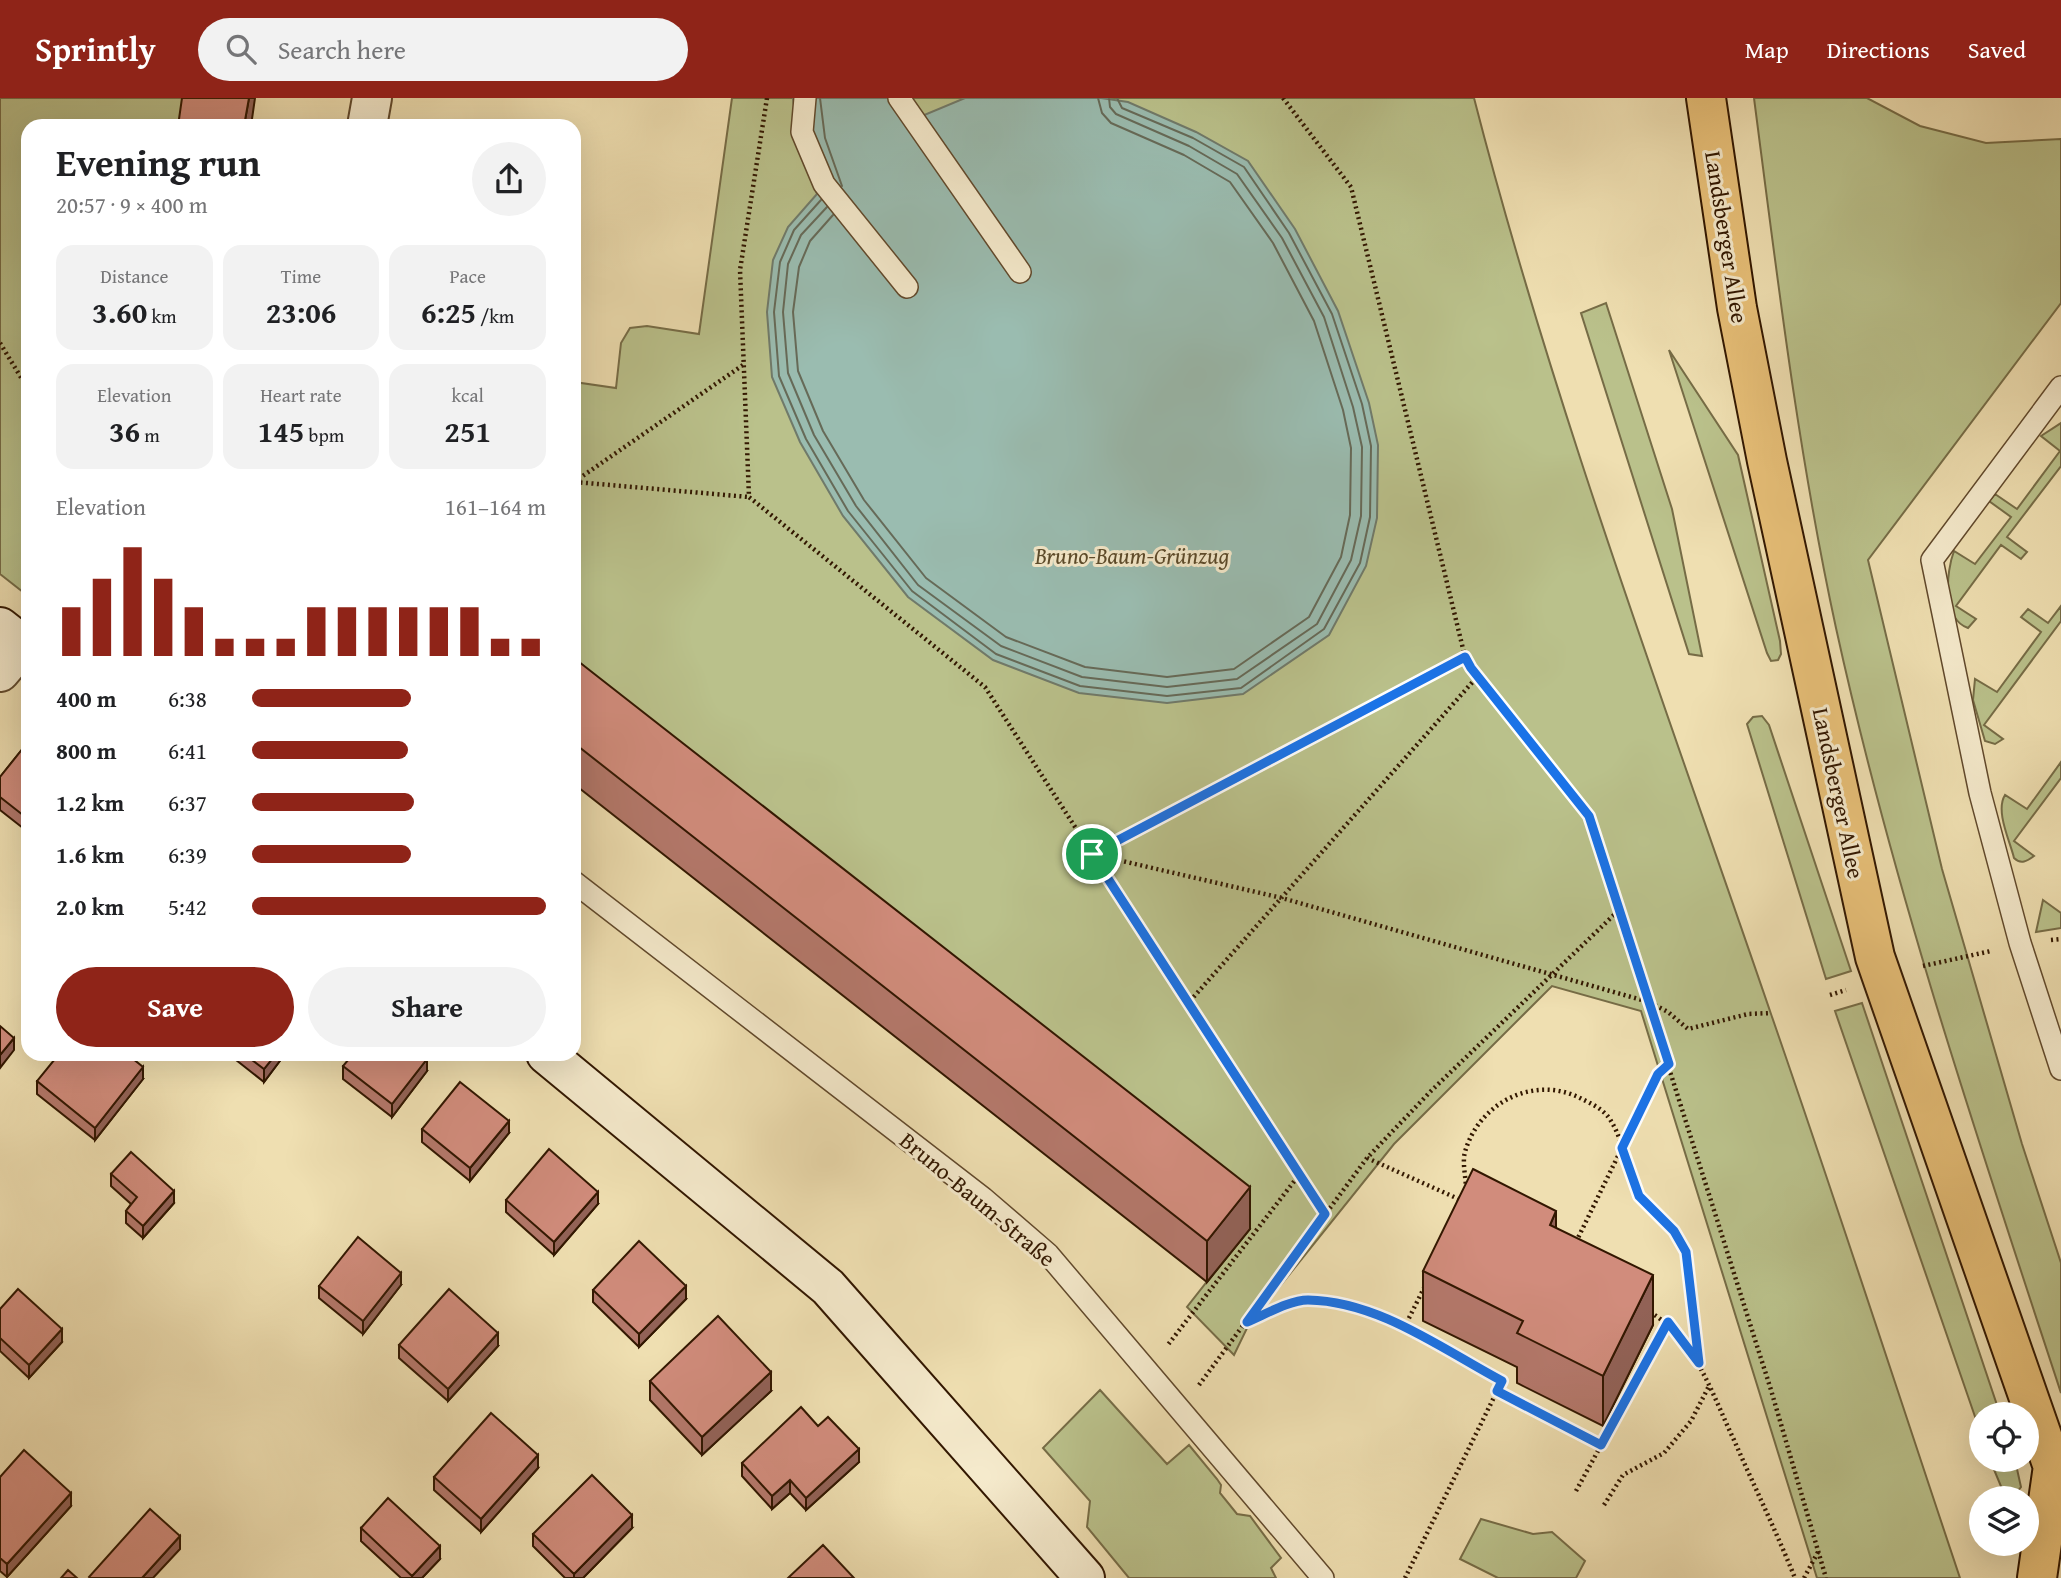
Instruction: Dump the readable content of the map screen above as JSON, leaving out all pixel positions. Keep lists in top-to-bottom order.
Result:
{
  "streets": {
    "main road": ["Landsberger Allee"],
    "lane": ["Bruno-Baum-Straße"]
  },
  "parks": ["Bruno-Baum-Grünzug"],
  "page": {
    "header": "Sprintly",
    "search": "Search here",
    "nav": ["Map", "Directions", "Saved"],
    "heading": ["Evening run", "20:57 · 9 × 400 m"],
    "stats": [
      ["Distance", "3.60 km"],
      ["Time", "23:06"],
      ["Pace", "6:25 /km"],
      ["Elevation", "36 m"],
      ["Heart rate", "145 bpm"],
      ["kcal", "251"]
    ],
    "chart": ["Elevation", "161–164 m"],
    "list": [
      {
        "name": "400 m",
        "note": "6:38"
      },
      {
        "name": "800 m",
        "note": "6:41"
      },
      {
        "name": "1.2 km",
        "note": "6:37"
      },
      {
        "name": "1.6 km",
        "note": "6:39"
      },
      {
        "name": "2.0 km",
        "note": "5:42"
      }
    ],
    "buttons": ["Save", "Share"]
  }
}
